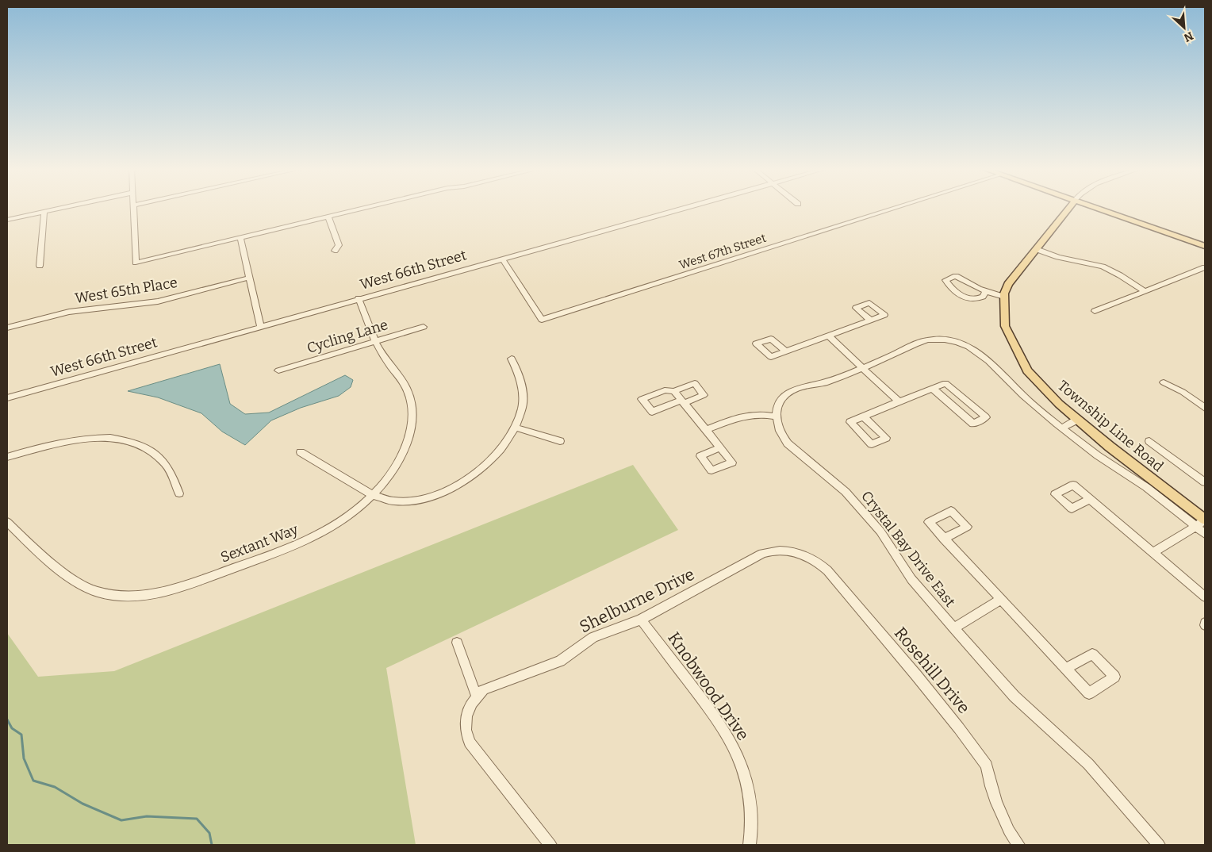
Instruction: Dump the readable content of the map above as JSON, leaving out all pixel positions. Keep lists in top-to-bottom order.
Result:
{
  "streets": {
    "main road": ["Township Line Road"],
    "street": [
      "West 67th Street",
      "West 66th Street",
      "West 65th Place",
      "Cycling Lane",
      "Sextant Way",
      "Crystal Bay Drive East",
      "Shelburne Drive",
      "Rosehill Drive",
      "Knobwood Drive"
    ]
  },
  "crossings": [
    ["West 67th Street", "West 66th Street"],
    ["West 66th Street", "Sextant Way"],
    ["Cycling Lane", "Sextant Way"],
    ["Shelburne Drive", "Rosehill Drive"],
    ["Shelburne Drive", "Knobwood Drive"]
  ],
  "north": "bottom right"
}
